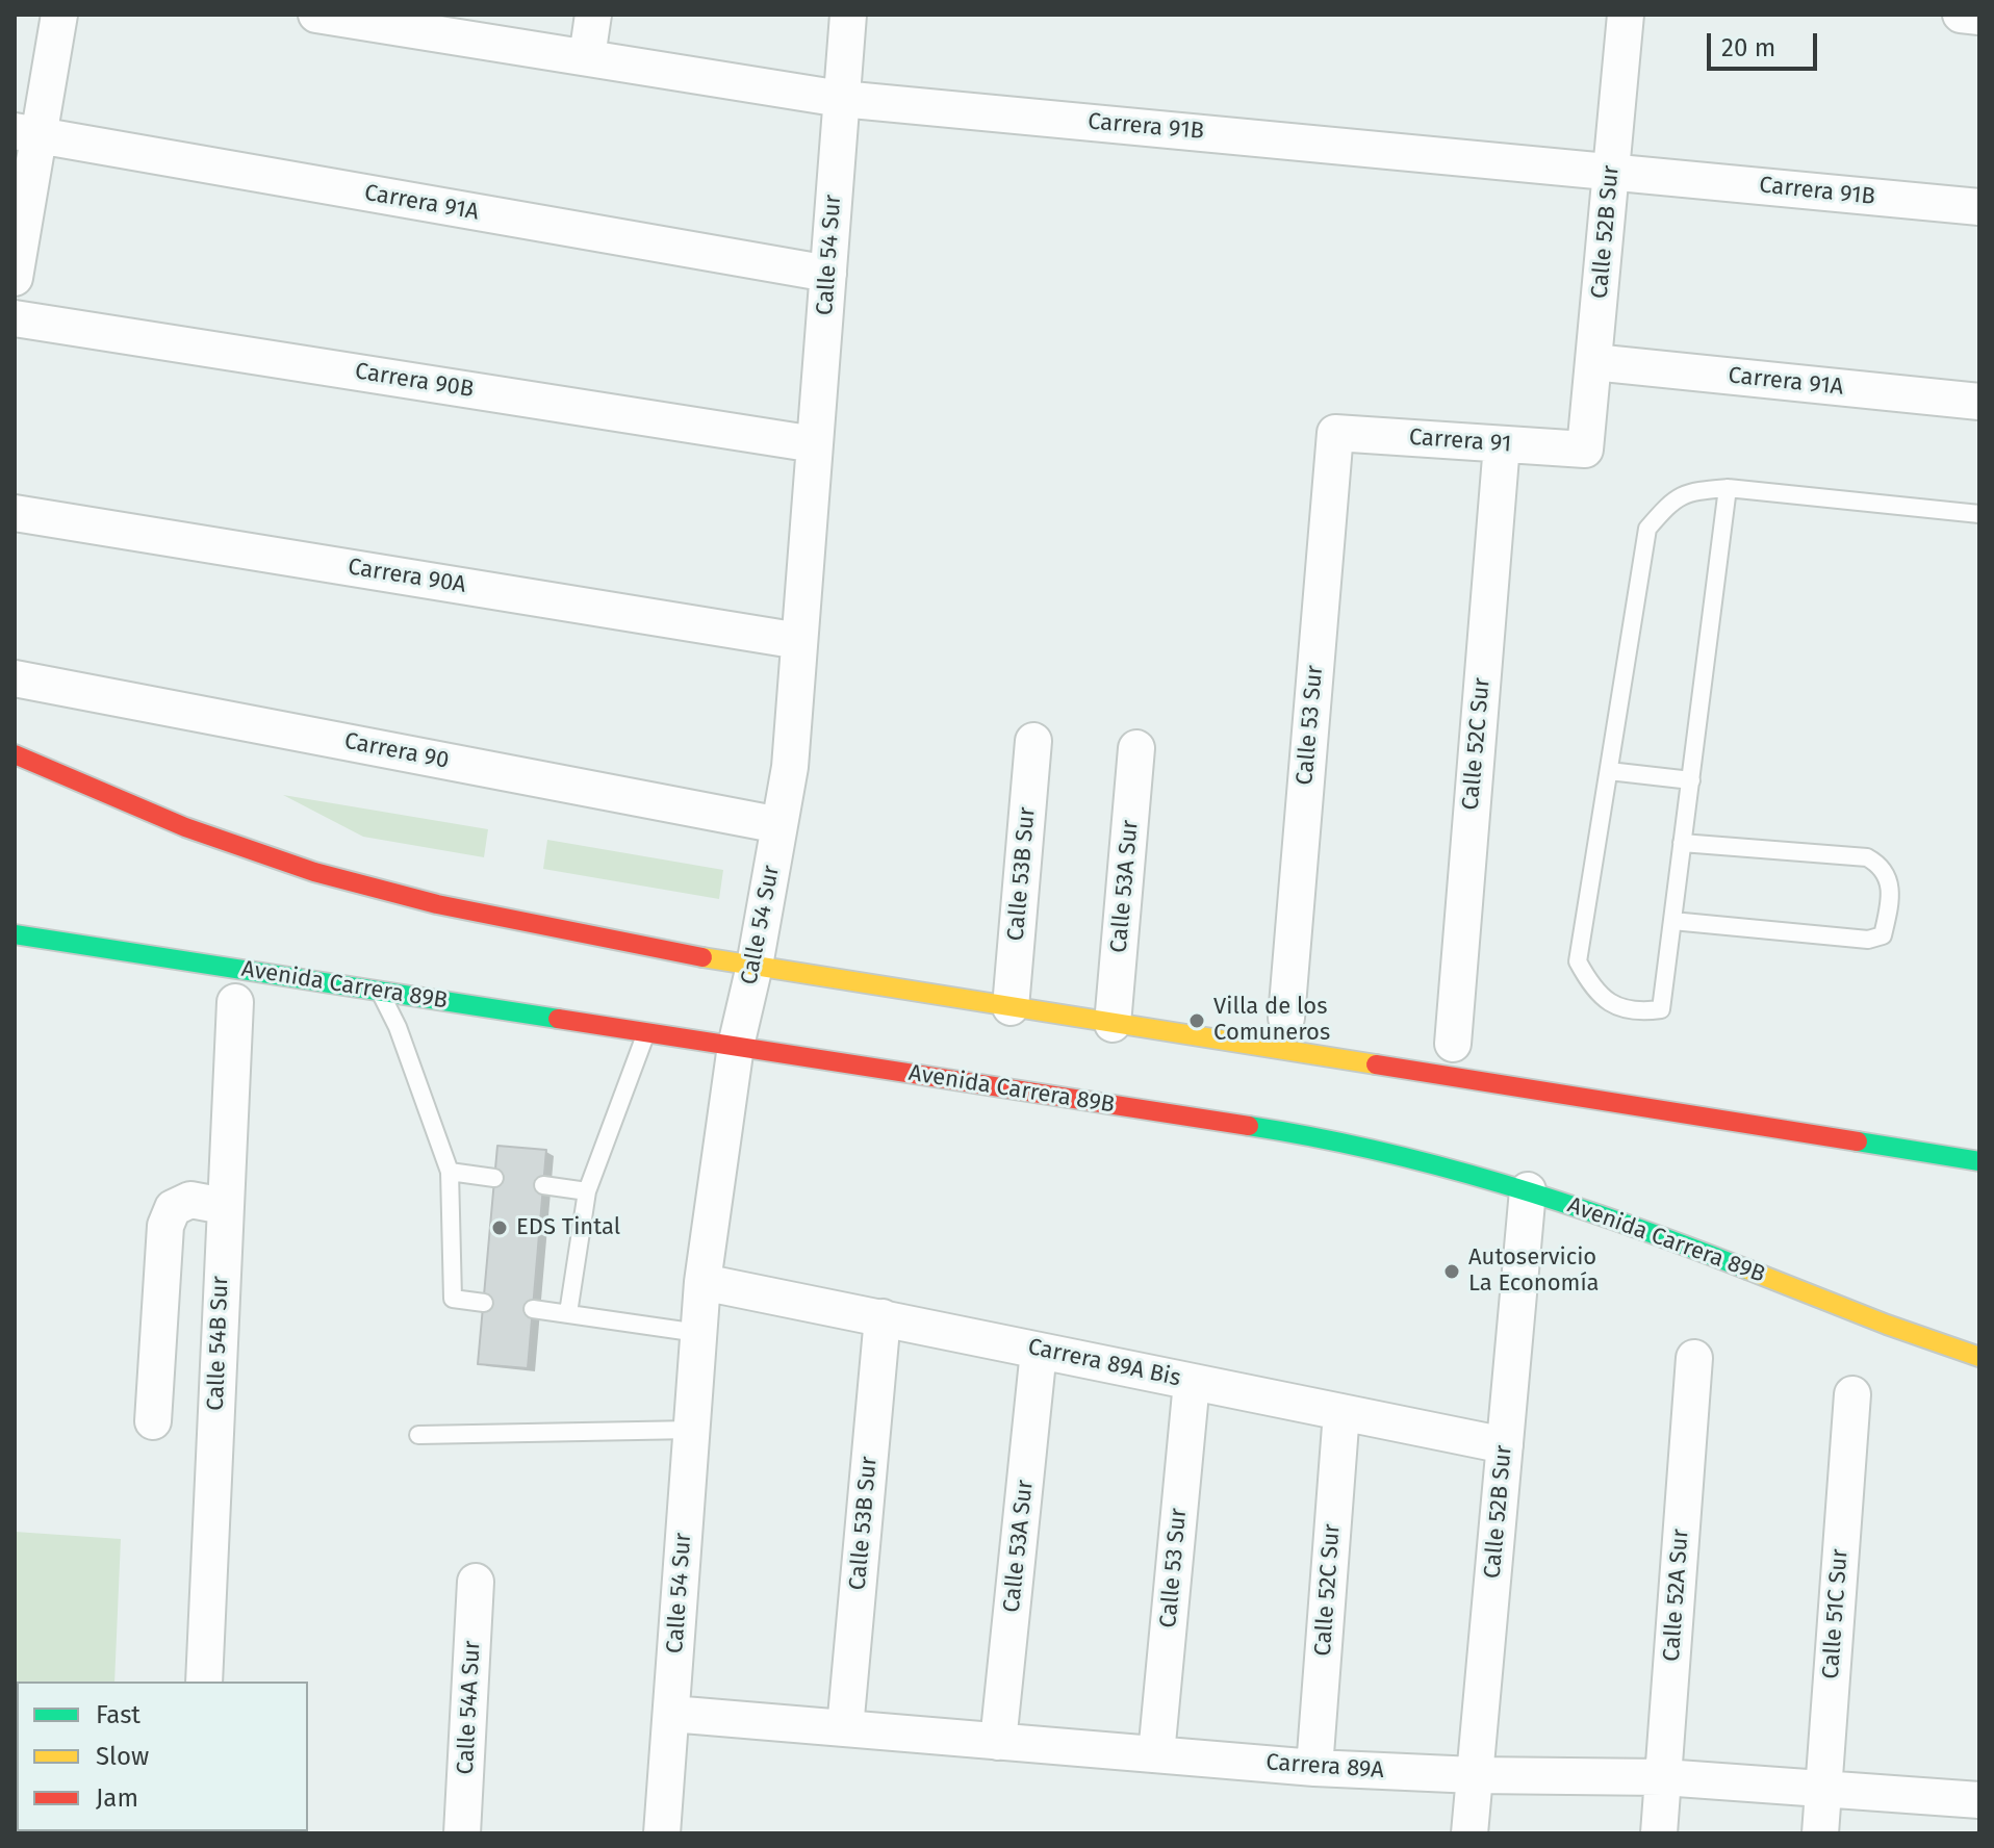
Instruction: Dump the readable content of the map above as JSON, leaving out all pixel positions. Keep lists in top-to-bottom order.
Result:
{
  "streets": {
    "main road": ["Avenida Carrera 89B"],
    "street": [
      "Carrera 91B",
      "Carrera 91A",
      "Calle 52B Sur",
      "Calle 54 Sur",
      "Carrera 90B",
      "Carrera 91",
      "Carrera 90A",
      "Calle 53 Sur",
      "Calle 52C Sur",
      "Carrera 90",
      "Calle 53B Sur",
      "Calle 53A Sur",
      "Calle 54B Sur",
      "Carrera 89A Bis",
      "Calle 52A Sur",
      "Calle 51C Sur",
      "Calle 54A Sur",
      "Carrera 89A"
    ]
  },
  "crossings": [
    ["Carrera 91B", "Calle 52B Sur"],
    ["Carrera 91B", "Calle 54 Sur"],
    ["Carrera 91A", "Calle 52B Sur"],
    ["Carrera 91A", "Calle 54 Sur"],
    ["Calle 52B Sur", "Carrera 91"],
    ["Calle 52B Sur", "Avenida Carrera 89B"],
    ["Calle 52B Sur", "Carrera 89A Bis"],
    ["Calle 52B Sur", "Carrera 89A"],
    ["Calle 54 Sur", "Carrera 90B"],
    ["Calle 54 Sur", "Carrera 90A"],
    ["Calle 54 Sur", "Carrera 90"],
    ["Calle 54 Sur", "Avenida Carrera 89B"],
    ["Calle 54 Sur", "Carrera 89A Bis"],
    ["Calle 54 Sur", "Carrera 89A"],
    ["Carrera 91", "Calle 53 Sur"],
    ["Carrera 91", "Calle 52C Sur"],
    ["Calle 53 Sur", "Carrera 89A Bis"],
    ["Calle 53 Sur", "Carrera 89A"],
    ["Calle 52C Sur", "Carrera 89A Bis"],
    ["Calle 52C Sur", "Carrera 89A"],
    ["Calle 53B Sur", "Carrera 89A Bis"],
    ["Calle 53B Sur", "Carrera 89A"],
    ["Calle 53A Sur", "Carrera 89A Bis"],
    ["Calle 53A Sur", "Carrera 89A"],
    ["Calle 52A Sur", "Carrera 89A"],
    ["Calle 51C Sur", "Carrera 89A"]
  ],
  "places": ["Villa de los Comuneros", "EDS Tintal", "Autoservicio La Economía"],
  "legend": ["Fast", "Slow", "Jam"],
  "scale_bar": "20 m"
}
